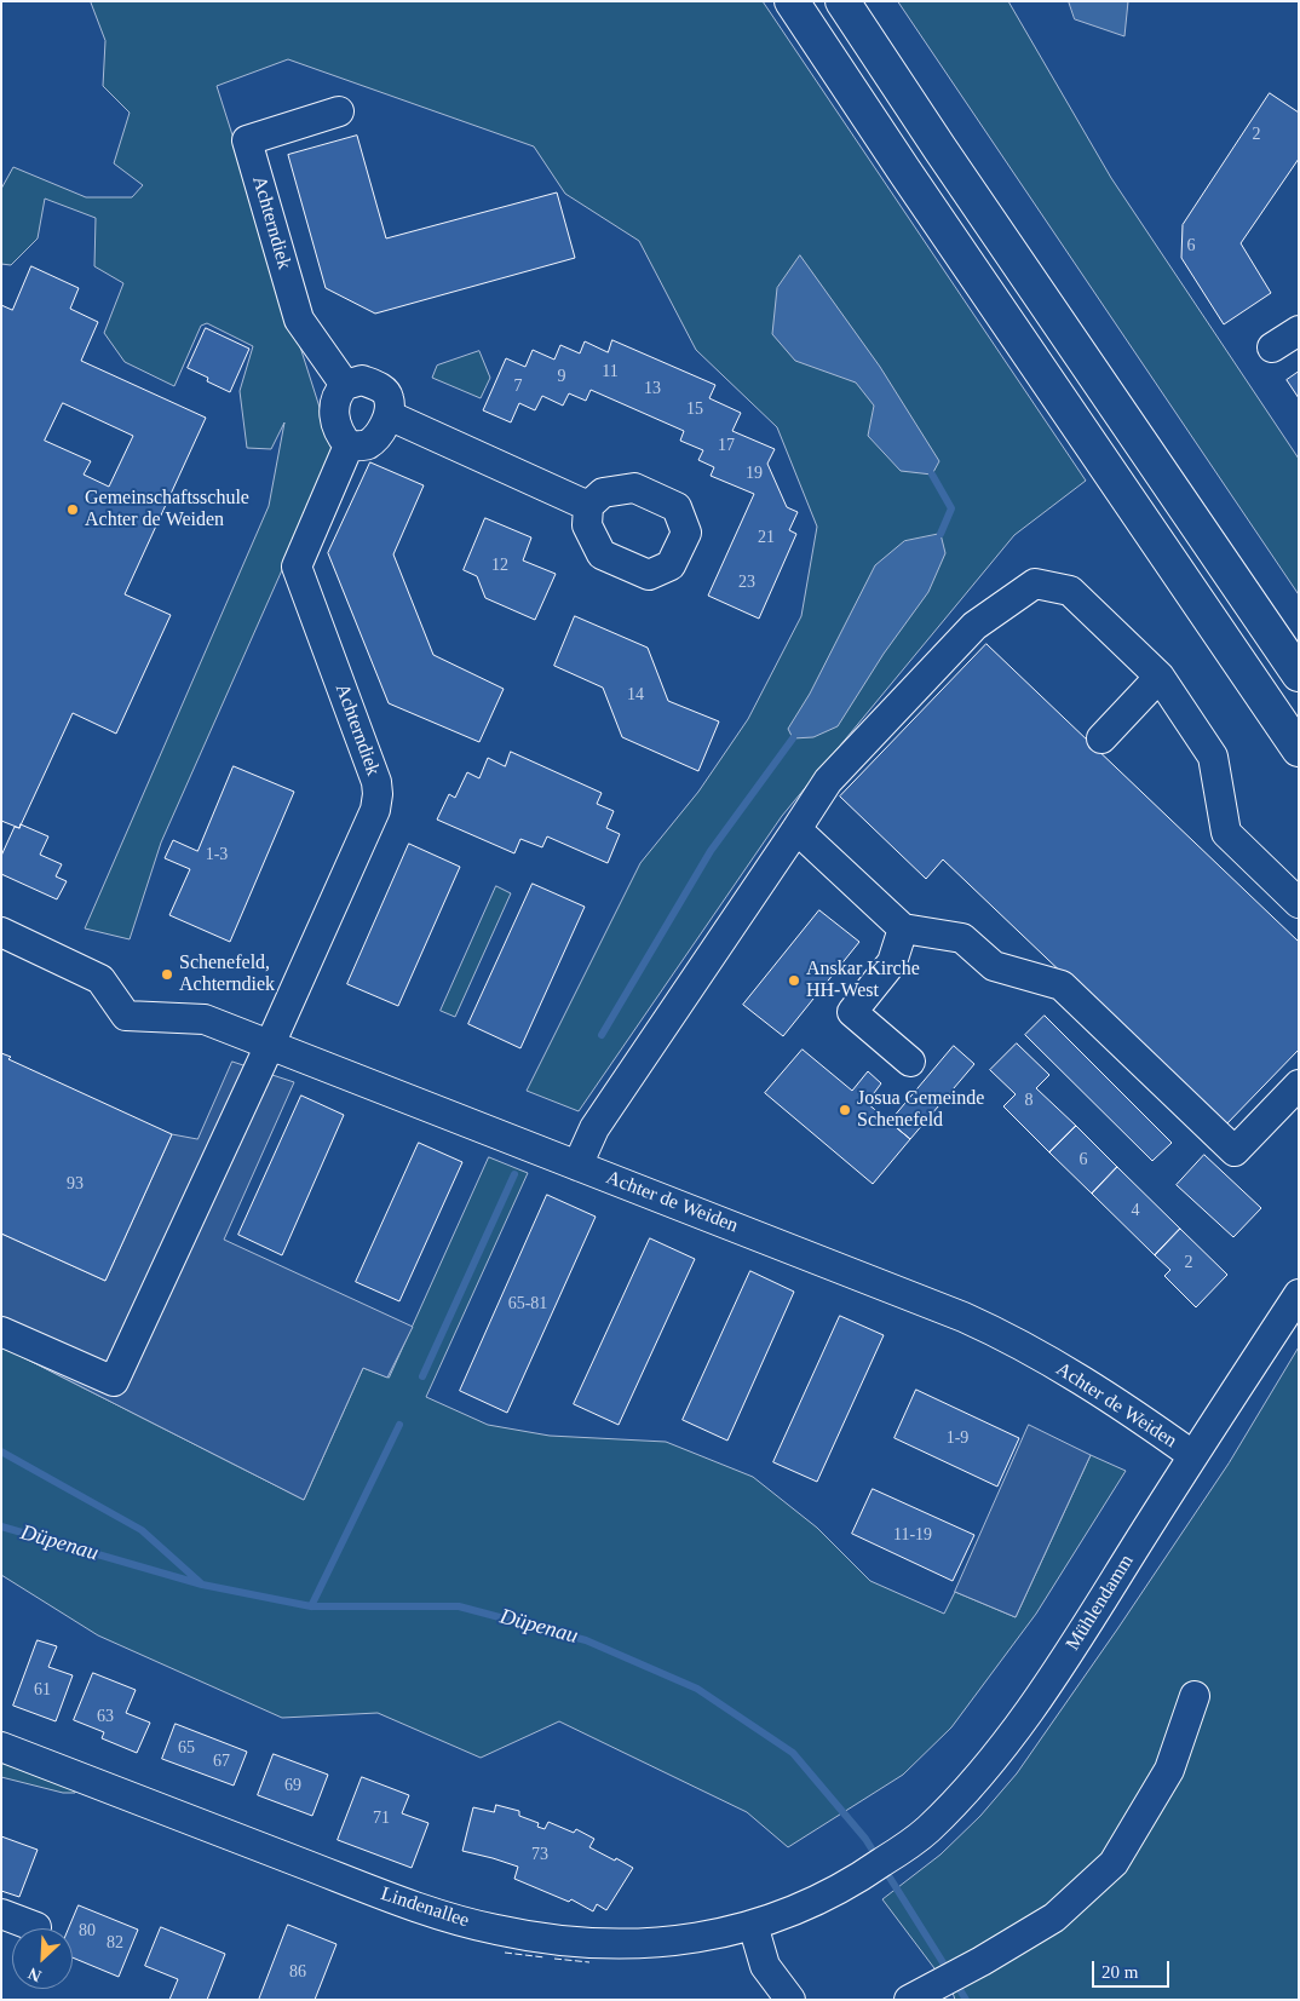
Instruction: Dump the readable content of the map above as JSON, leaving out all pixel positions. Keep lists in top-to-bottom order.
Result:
{
  "streets": {
    "street": [
      "Achterndiek",
      "Achter de Weiden",
      "Mühlendamm",
      "Lindenallee"
    ]
  },
  "crossings": [
    ["Achterndiek", "Achter de Weiden"],
    ["Achter de Weiden", "Mühlendamm"],
    ["Mühlendamm", "Lindenallee"]
  ],
  "water": ["Düpenau"],
  "places": [
    "Gemeinschaftsschule Achter de Weiden",
    "Schenefeld, Achterndiek",
    "Anskar Kirche HH-West",
    "Josua Gemeinde Schenefeld"
  ],
  "house_numbers": [
    "2",
    "6",
    "11",
    "9",
    "7",
    "13",
    "15",
    "17",
    "19",
    "21",
    "12",
    "23",
    "14",
    "1-3",
    "8",
    "6",
    "93",
    "4",
    "2",
    "65-81",
    "1-9",
    "11-19",
    "61",
    "63",
    "65",
    "67",
    "69",
    "71",
    "73",
    "80",
    "82",
    "86"
  ],
  "scale_bar": "20 m",
  "north": "bottom left"
}
